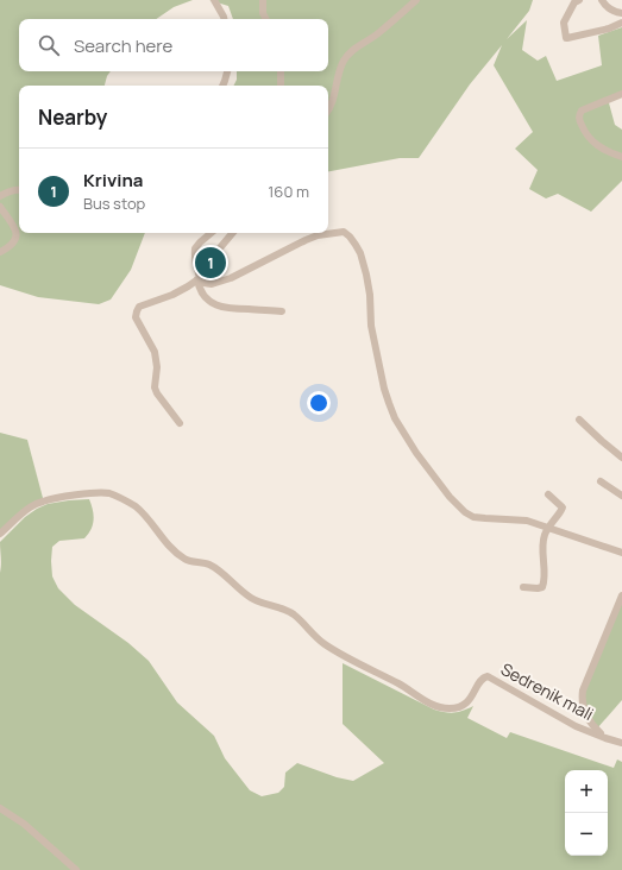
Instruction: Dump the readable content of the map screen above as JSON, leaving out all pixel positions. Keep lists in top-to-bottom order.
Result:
{
  "streets": {
    "street": ["Sedrenik mali"]
  },
  "page": {
    "search": "Search here",
    "heading": "Nearby",
    "list": [
      {
        "mark": "1",
        "name": "Krivina",
        "note": "Bus stop",
        "value": "160 m"
      }
    ],
    "pins": "1",
    "map_buttons": ["+", "−"]
  }
}
